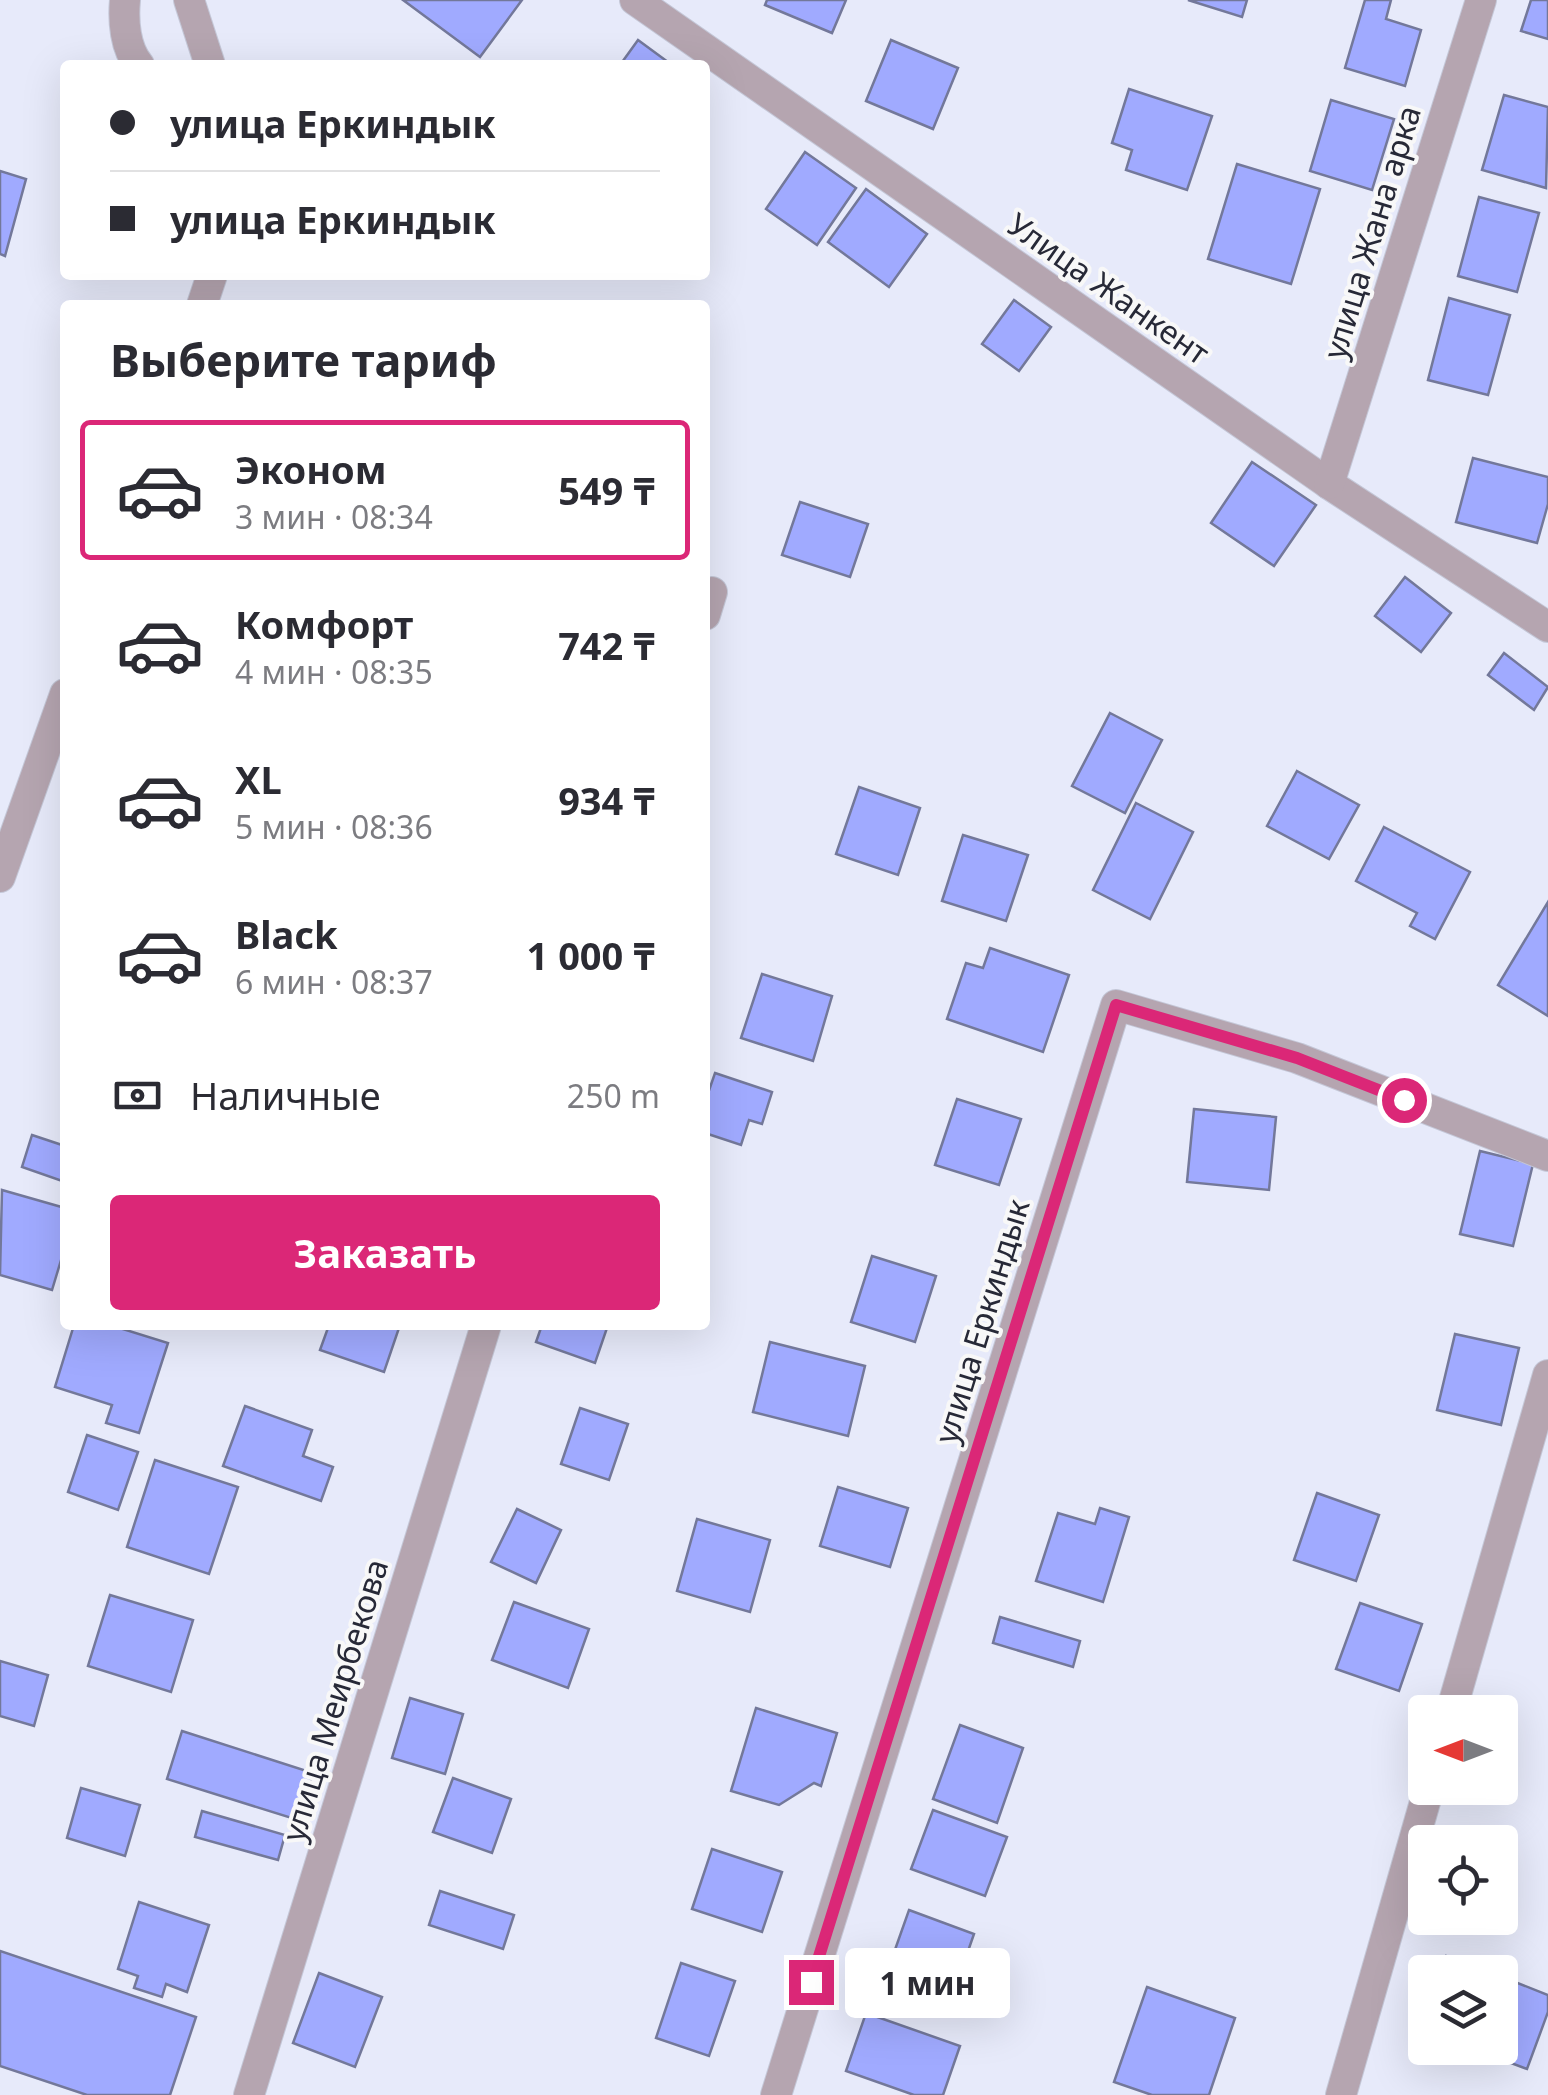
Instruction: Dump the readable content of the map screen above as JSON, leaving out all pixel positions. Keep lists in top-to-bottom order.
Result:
{
  "streets": {
    "street": [
      "улица Жана арка",
      "Улица Жанкент",
      "улица Еркиндык",
      "улица Меирбекова"
    ]
  },
  "crossings": [
    ["улица Жана арка", "Улица Жанкент"]
  ],
  "north": "left",
  "page": {
    "banner": ["улица Еркиндык", "улица Еркиндык"],
    "heading": "Выберите тариф",
    "list": [
      {
        "name": "Эконом",
        "note": "3 мин · 08:34",
        "value": "549 ₸"
      },
      {
        "name": "Комфорт",
        "note": "4 мин · 08:35",
        "value": "742 ₸"
      },
      {
        "name": "XL",
        "note": "5 мин · 08:36",
        "value": "934 ₸"
      },
      {
        "name": "Black",
        "note": "6 мин · 08:37",
        "value": "1 000 ₸"
      }
    ],
    "pay": ["Наличные", "250 m"],
    "buttons": "Заказать",
    "bubble": "1 мин"
  }
}
